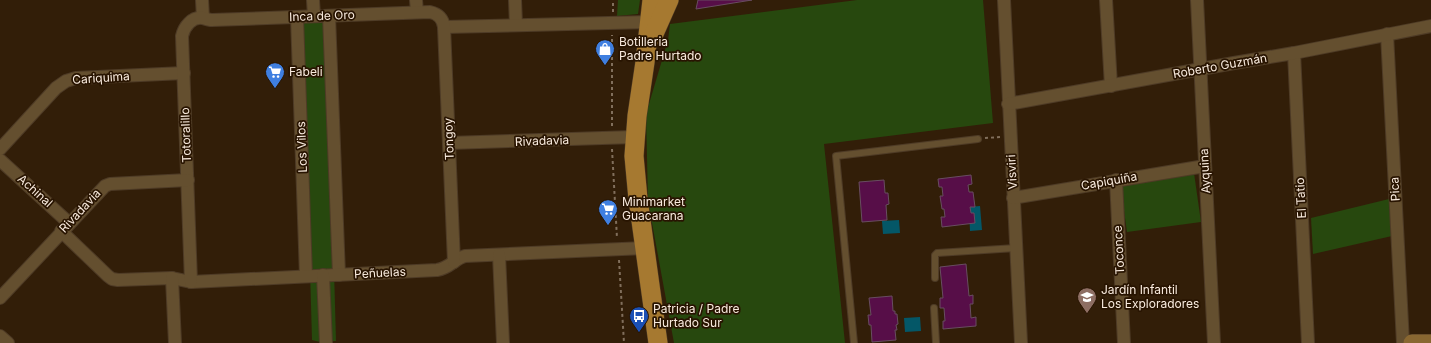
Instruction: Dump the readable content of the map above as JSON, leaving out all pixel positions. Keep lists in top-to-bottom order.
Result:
{
  "streets": {
    "street": [
      "Inca de Oro",
      "Roberto Guzmán",
      "Cariquima",
      "Totoralillo",
      "Tongoy",
      "Rivadavia",
      "Los Vilos",
      "Ayquina",
      "Visviri",
      "Capiquiña",
      "Pica",
      "Achinal",
      "El Tatio",
      "Toconce",
      "Peñuelas"
    ]
  },
  "crossings": [
    ["Inca de Oro", "Totoralillo"],
    ["Inca de Oro", "Tongoy"],
    ["Inca de Oro", "Los Vilos"],
    ["Roberto Guzmán", "Ayquina"],
    ["Roberto Guzmán", "Visviri"],
    ["Roberto Guzmán", "Pica"],
    ["Roberto Guzmán", "El Tatio"],
    ["Cariquima", "Totoralillo"],
    ["Totoralillo", "Rivadavia"],
    ["Totoralillo", "Peñuelas"],
    ["Tongoy", "Rivadavia"],
    ["Tongoy", "Peñuelas"],
    ["Rivadavia", "Achinal"],
    ["Los Vilos", "Peñuelas"],
    ["Ayquina", "Capiquiña"],
    ["Visviri", "Capiquiña"],
    ["Capiquiña", "Toconce"],
    ["Achinal", "Peñuelas"]
  ],
  "places": {
    "shop": ["Botilleria Padre Hurtado"],
    "supermarket": ["Fabeli", "Minimarket Guacarana"],
    "school or university": ["Jardín Infantil Los Exploradores"],
    "bus stop": ["Patricia / Padre Hurtado Sur"]
  }
}
